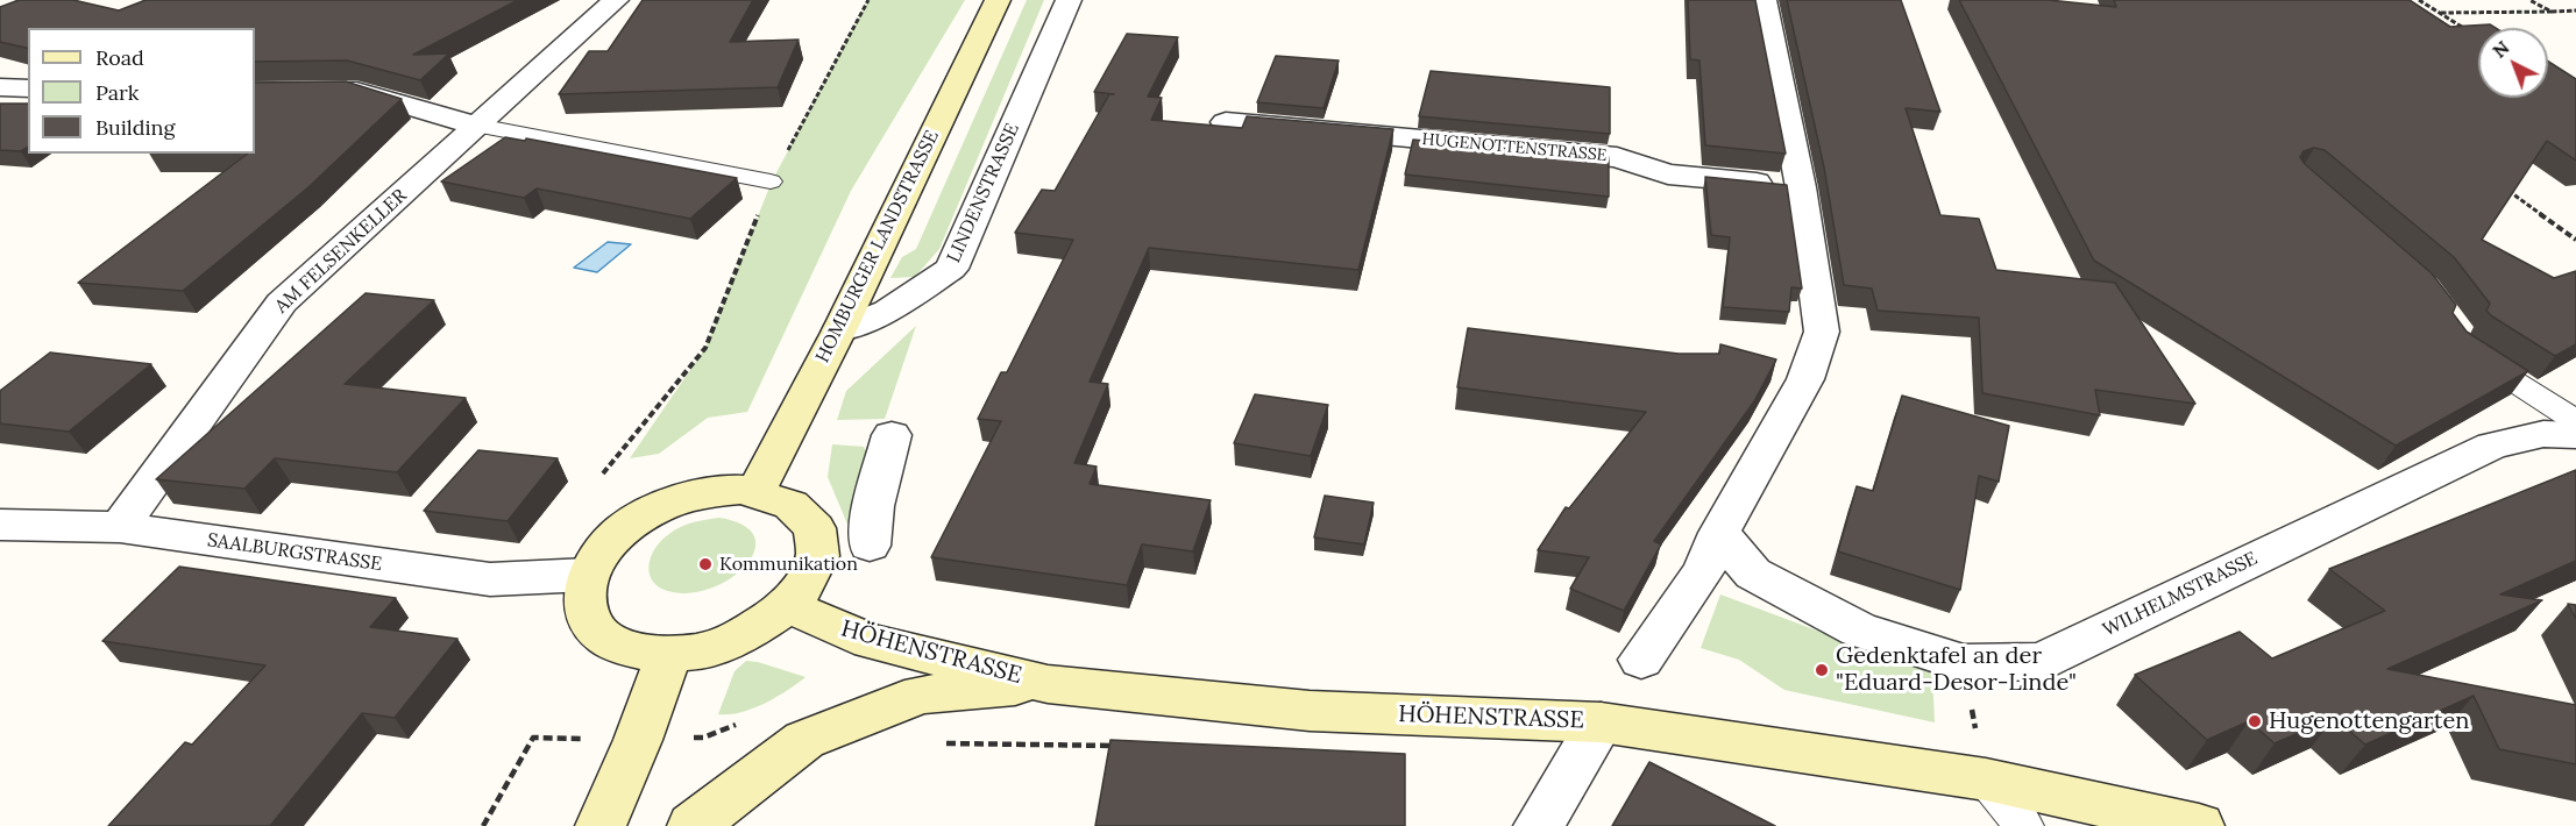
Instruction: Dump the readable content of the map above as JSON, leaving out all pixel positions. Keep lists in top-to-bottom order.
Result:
{
  "streets": {
    "street": [
      "HUGENOTTENSTRASSE",
      "LINDENSTRASSE",
      "HOMBURGER LANDSTRASSE",
      "AM FELSENKELLER",
      "SAALBURGSTRASSE",
      "WILHELMSTRASSE",
      "HÖHENSTRASSE"
    ]
  },
  "crossings": [
    ["LINDENSTRASSE", "HOMBURGER LANDSTRASSE"],
    ["HOMBURGER LANDSTRASSE", "SAALBURGSTRASSE"],
    ["HOMBURGER LANDSTRASSE", "HÖHENSTRASSE"],
    ["AM FELSENKELLER", "SAALBURGSTRASSE"],
    ["SAALBURGSTRASSE", "HÖHENSTRASSE"]
  ],
  "places": ["Kommunikation", "Gedenktafel an der \"Eduard-Desor-Linde\"", "Hugenottengarten"],
  "legend": ["Road", "Park", "Building"],
  "north": "top left"
}
